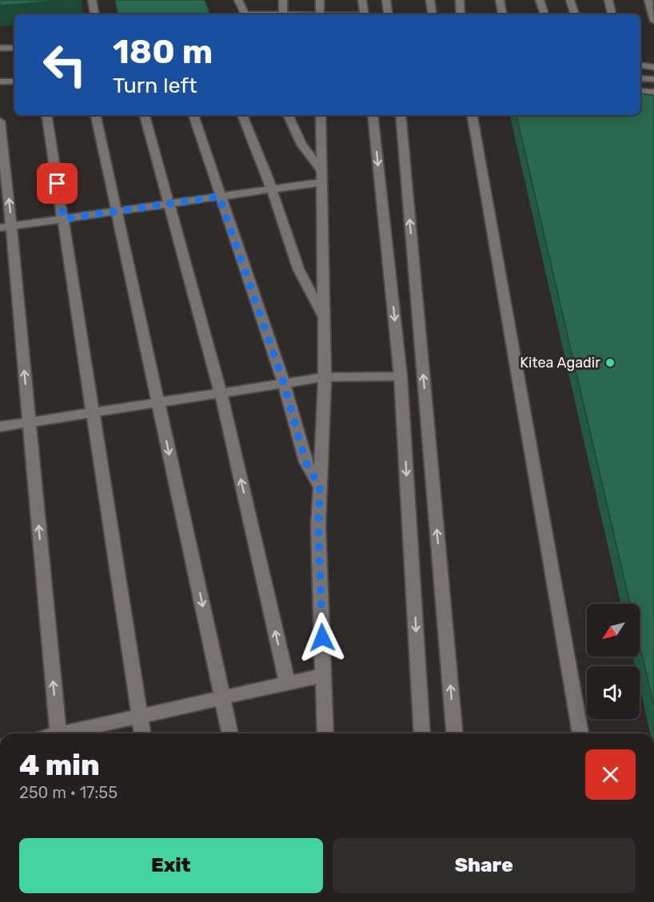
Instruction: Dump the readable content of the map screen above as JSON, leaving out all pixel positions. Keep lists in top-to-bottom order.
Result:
{
  "places": ["Kitea Agadir"],
  "north": "bottom left",
  "page": {
    "turn": ["180 m", "Turn left"],
    "heading": ["4 min", "250 m · 17:55"],
    "buttons": ["Exit", "Share"]
  }
}
